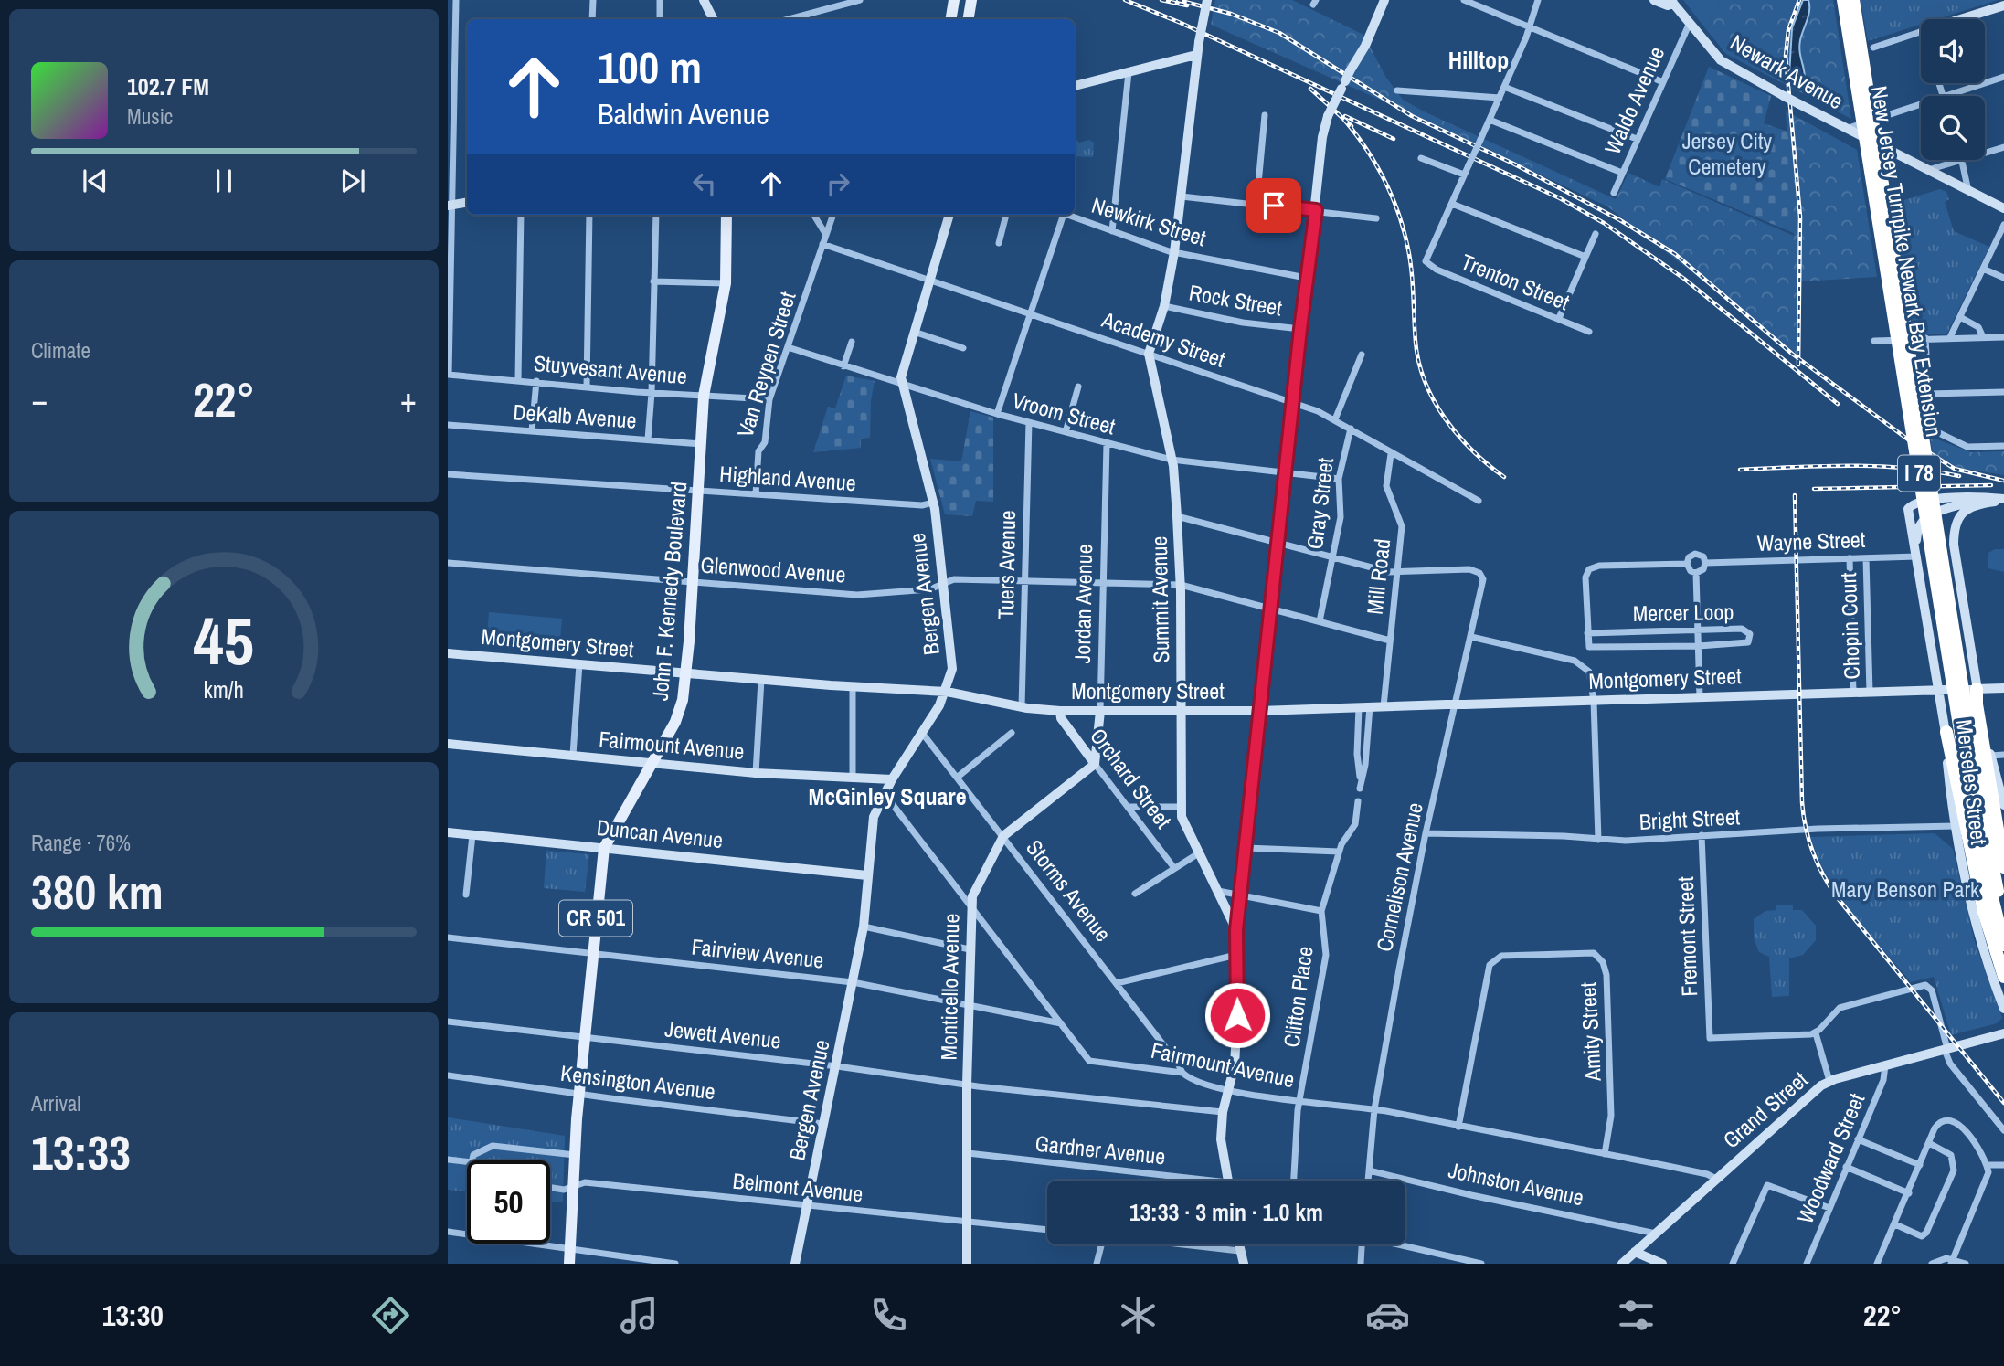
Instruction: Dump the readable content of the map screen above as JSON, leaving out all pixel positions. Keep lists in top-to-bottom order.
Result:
{
  "streets": {
    "highway": ["New Jersey Turnpike Newark Bay Extension", "I 78"],
    "main road": [
      "Newark Avenue",
      "John F. Kennedy Boulevard",
      "Bergen Avenue",
      "Summit Avenue",
      "Jordan Avenue",
      "Montgomery Street",
      "Fairmount Avenue",
      "Orchard Street",
      "Merseles Street",
      "Duncan Avenue",
      "CR 501",
      "Monticello Avenue",
      "Grand Street"
    ],
    "street": [
      "Waldo Avenue",
      "Newkirk Street",
      "Trenton Street",
      "Rock Street",
      "Academy Street",
      "Van Reypen Street",
      "Stuyvesant Avenue",
      "Vroom Street",
      "DeKalb Avenue",
      "Highland Avenue",
      "Gray Street",
      "Wayne Street",
      "Tuers Avenue",
      "Glenwood Avenue",
      "Mill Road",
      "Mercer Loop",
      "Chopin Court",
      "Bright Street",
      "Cornelison Avenue",
      "Storms Avenue",
      "Fremont Street",
      "Fairview Avenue",
      "Clifton Place",
      "Amity Street",
      "Jewett Avenue",
      "Kensington Avenue",
      "Gardner Avenue",
      "Woodward Street",
      "Johnston Avenue",
      "Belmont Avenue"
    ]
  },
  "crossings": [
    ["Newark Avenue", "Waldo Avenue"],
    ["Academy Street", "Van Reypen Street"],
    ["Academy Street", "Gray Street"],
    ["Academy Street", "Mill Road"],
    ["Academy Street", "Bergen Avenue"],
    ["Academy Street", "Summit Avenue"],
    ["Van Reypen Street", "Stuyvesant Avenue"],
    ["Van Reypen Street", "Vroom Street"],
    ["Van Reypen Street", "Highland Avenue"],
    ["Stuyvesant Avenue", "John F. Kennedy Boulevard"],
    ["Vroom Street", "Gray Street"],
    ["Vroom Street", "Tuers Avenue"],
    ["Vroom Street", "Bergen Avenue"],
    ["Vroom Street", "Summit Avenue"],
    ["Vroom Street", "Jordan Avenue"],
    ["DeKalb Avenue", "John F. Kennedy Boulevard"],
    ["Highland Avenue", "John F. Kennedy Boulevard"],
    ["Highland Avenue", "Bergen Avenue"],
    ["Gray Street", "Glenwood Avenue"],
    ["Wayne Street", "Mercer Loop"],
    ["Wayne Street", "Chopin Court"],
    ["Wayne Street", "Merseles Street"],
    ["Tuers Avenue", "Glenwood Avenue"],
    ["Tuers Avenue", "Montgomery Street"],
    ["Glenwood Avenue", "Mill Road"],
    ["Glenwood Avenue", "John F. Kennedy Boulevard"],
    ["Glenwood Avenue", "Bergen Avenue"],
    ["Glenwood Avenue", "Summit Avenue"],
    ["Glenwood Avenue", "Jordan Avenue"],
    ["Mill Road", "Montgomery Street"],
    ["Mill Road", "Cornelison Avenue"],
    ["John F. Kennedy Boulevard", "Montgomery Street"],
    ["John F. Kennedy Boulevard", "Fairmount Avenue"],
    ["John F. Kennedy Boulevard", "Duncan Avenue"],
    ["John F. Kennedy Boulevard", "Fairview Avenue"],
    ["John F. Kennedy Boulevard", "Jewett Avenue"],
    ["John F. Kennedy Boulevard", "Kensington Avenue"],
    ["John F. Kennedy Boulevard", "Belmont Avenue"],
    ["Bergen Avenue", "Montgomery Street"],
    ["Bergen Avenue", "Fairmount Avenue"],
    ["Bergen Avenue", "Duncan Avenue"],
    ["Bergen Avenue", "Storms Avenue"],
    ["Bergen Avenue", "Fairview Avenue"],
    ["Bergen Avenue", "Jewett Avenue"],
    ["Bergen Avenue", "Kensington Avenue"],
    ["Bergen Avenue", "Belmont Avenue"],
    ["Summit Avenue", "Montgomery Street"],
    ["Summit Avenue", "Fairmount Avenue"],
    ["Summit Avenue", "Jewett Avenue"],
    ["Jordan Avenue", "Montgomery Street"],
    ["Jordan Avenue", "Orchard Street"],
    ["Jordan Avenue", "Monticello Avenue"],
    ["Chopin Court", "Montgomery Street"],
    ["Montgomery Street", "Orchard Street"],
    ["Montgomery Street", "Merseles Street"],
    ["Fairmount Avenue", "Cornelison Avenue"],
    ["Fairmount Avenue", "Storms Avenue"],
    ["Fairmount Avenue", "Fairview Avenue"],
    ["Fairmount Avenue", "Monticello Avenue"],
    ["Fairmount Avenue", "Clifton Place"],
    ["Fairmount Avenue", "Amity Street"],
    ["Fairmount Avenue", "Grand Street"],
    ["Orchard Street", "Monticello Avenue"],
    ["Merseles Street", "Bright Street"],
    ["Bright Street", "Cornelison Avenue"],
    ["Bright Street", "Fremont Street"],
    ["Cornelison Avenue", "Johnston Avenue"],
    ["Storms Avenue", "Monticello Avenue"],
    ["Fairview Avenue", "Monticello Avenue"],
    ["Monticello Avenue", "Jewett Avenue"],
    ["Monticello Avenue", "Gardner Avenue"],
    ["Monticello Avenue", "Belmont Avenue"],
    ["Grand Street", "Woodward Street"],
    ["Grand Street", "Johnston Avenue"]
  ],
  "districts": ["Hilltop", "McGinley Square"],
  "parks": ["Jersey City Cemetery", "Mary Benson Park"],
  "page": {
    "turn": ["100 m", "Baldwin Avenue"],
    "song": ["102.7 FM", "Music"],
    "tile": [
      "Climate",
      ["Range · 76%", "380 km"],
      ["Arrival", "13:33"]
    ],
    "heat": ["−", "22°", "+"],
    "limit": "50",
    "trip": "13:33 · 3 min · 1.0 km",
    "tabs": ["13:30", "22°"],
    "gauge": ["45", "km/h"]
  }
}
